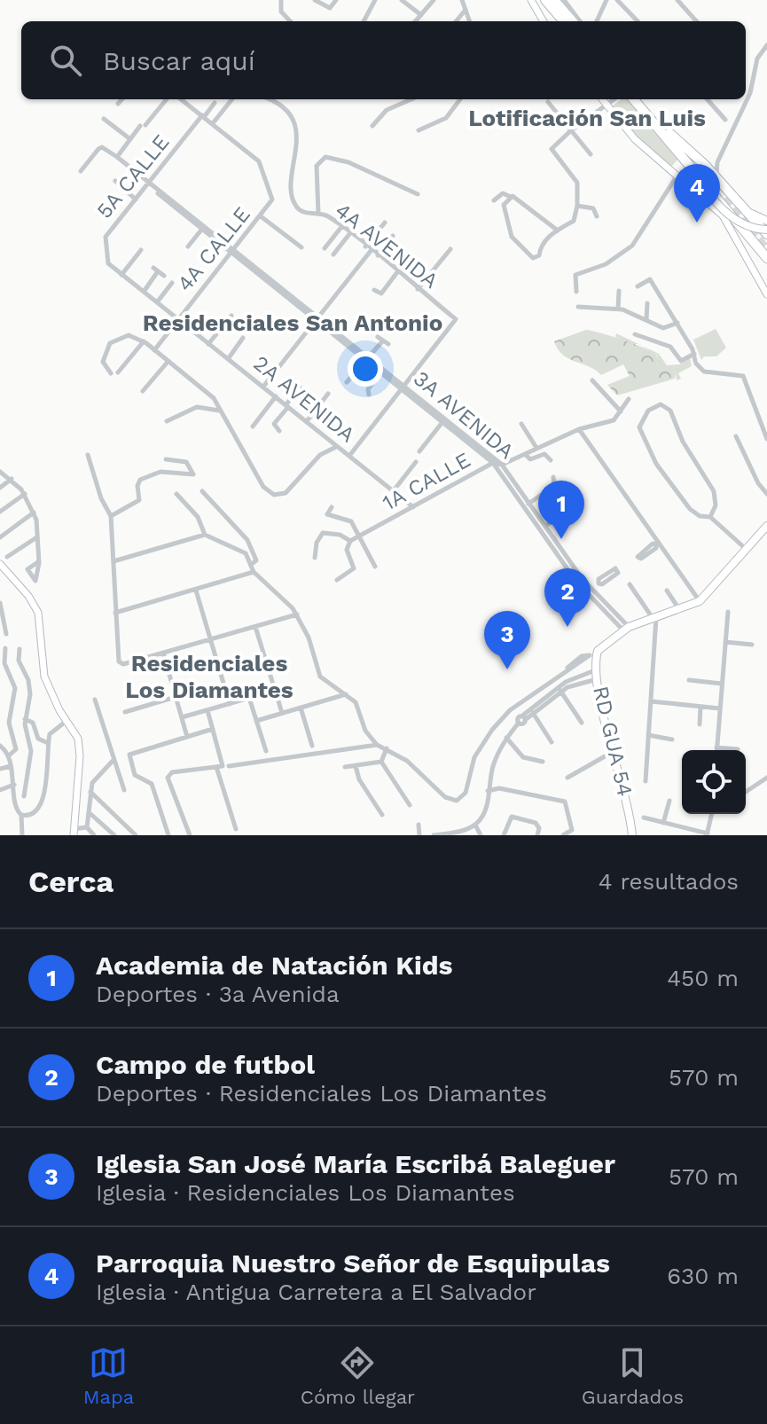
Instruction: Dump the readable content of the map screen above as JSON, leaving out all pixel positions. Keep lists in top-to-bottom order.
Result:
{
  "streets": {
    "main road": ["RD GUA 54"],
    "street": [
      "5A CALLE",
      "4A AVENIDA",
      "4A CALLE",
      "2A AVENIDA",
      "3A AVENIDA",
      "1A CALLE"
    ]
  },
  "crossings": [
    ["5A CALLE", "2A AVENIDA"],
    ["5A CALLE", "3A AVENIDA"],
    ["4A AVENIDA", "3A AVENIDA"],
    ["4A CALLE", "2A AVENIDA"],
    ["4A CALLE", "3A AVENIDA"],
    ["2A AVENIDA", "1A CALLE"],
    ["3A AVENIDA", "1A CALLE"]
  ],
  "districts": ["Lotificación San Luis", "Residenciales San Antonio", "Residenciales Los Diamantes"],
  "page": {
    "search": "Buscar aquí",
    "pins": [
      "4",
      "1",
      "2",
      "3"
    ],
    "heading": ["Cerca", "4 resultados"],
    "list": [
      {
        "mark": "1",
        "name": "Academia de Natación Kids",
        "note": "Deportes · 3a Avenida",
        "value": "450 m"
      },
      {
        "mark": "2",
        "name": "Campo de futbol",
        "note": "Deportes · Residenciales Los Diamantes",
        "value": "570 m"
      },
      {
        "mark": "3",
        "name": "Iglesia San José María Escribá Baleguer",
        "note": "Iglesia · Residenciales Los Diamantes",
        "value": "570 m"
      },
      {
        "mark": "4",
        "name": "Parroquia Nuestro Señor de Esquipulas",
        "note": "Iglesia · Antigua Carretera a El Salvador",
        "value": "630 m"
      }
    ],
    "nav": ["Mapa", "Cómo llegar", "Guardados"]
  }
}
